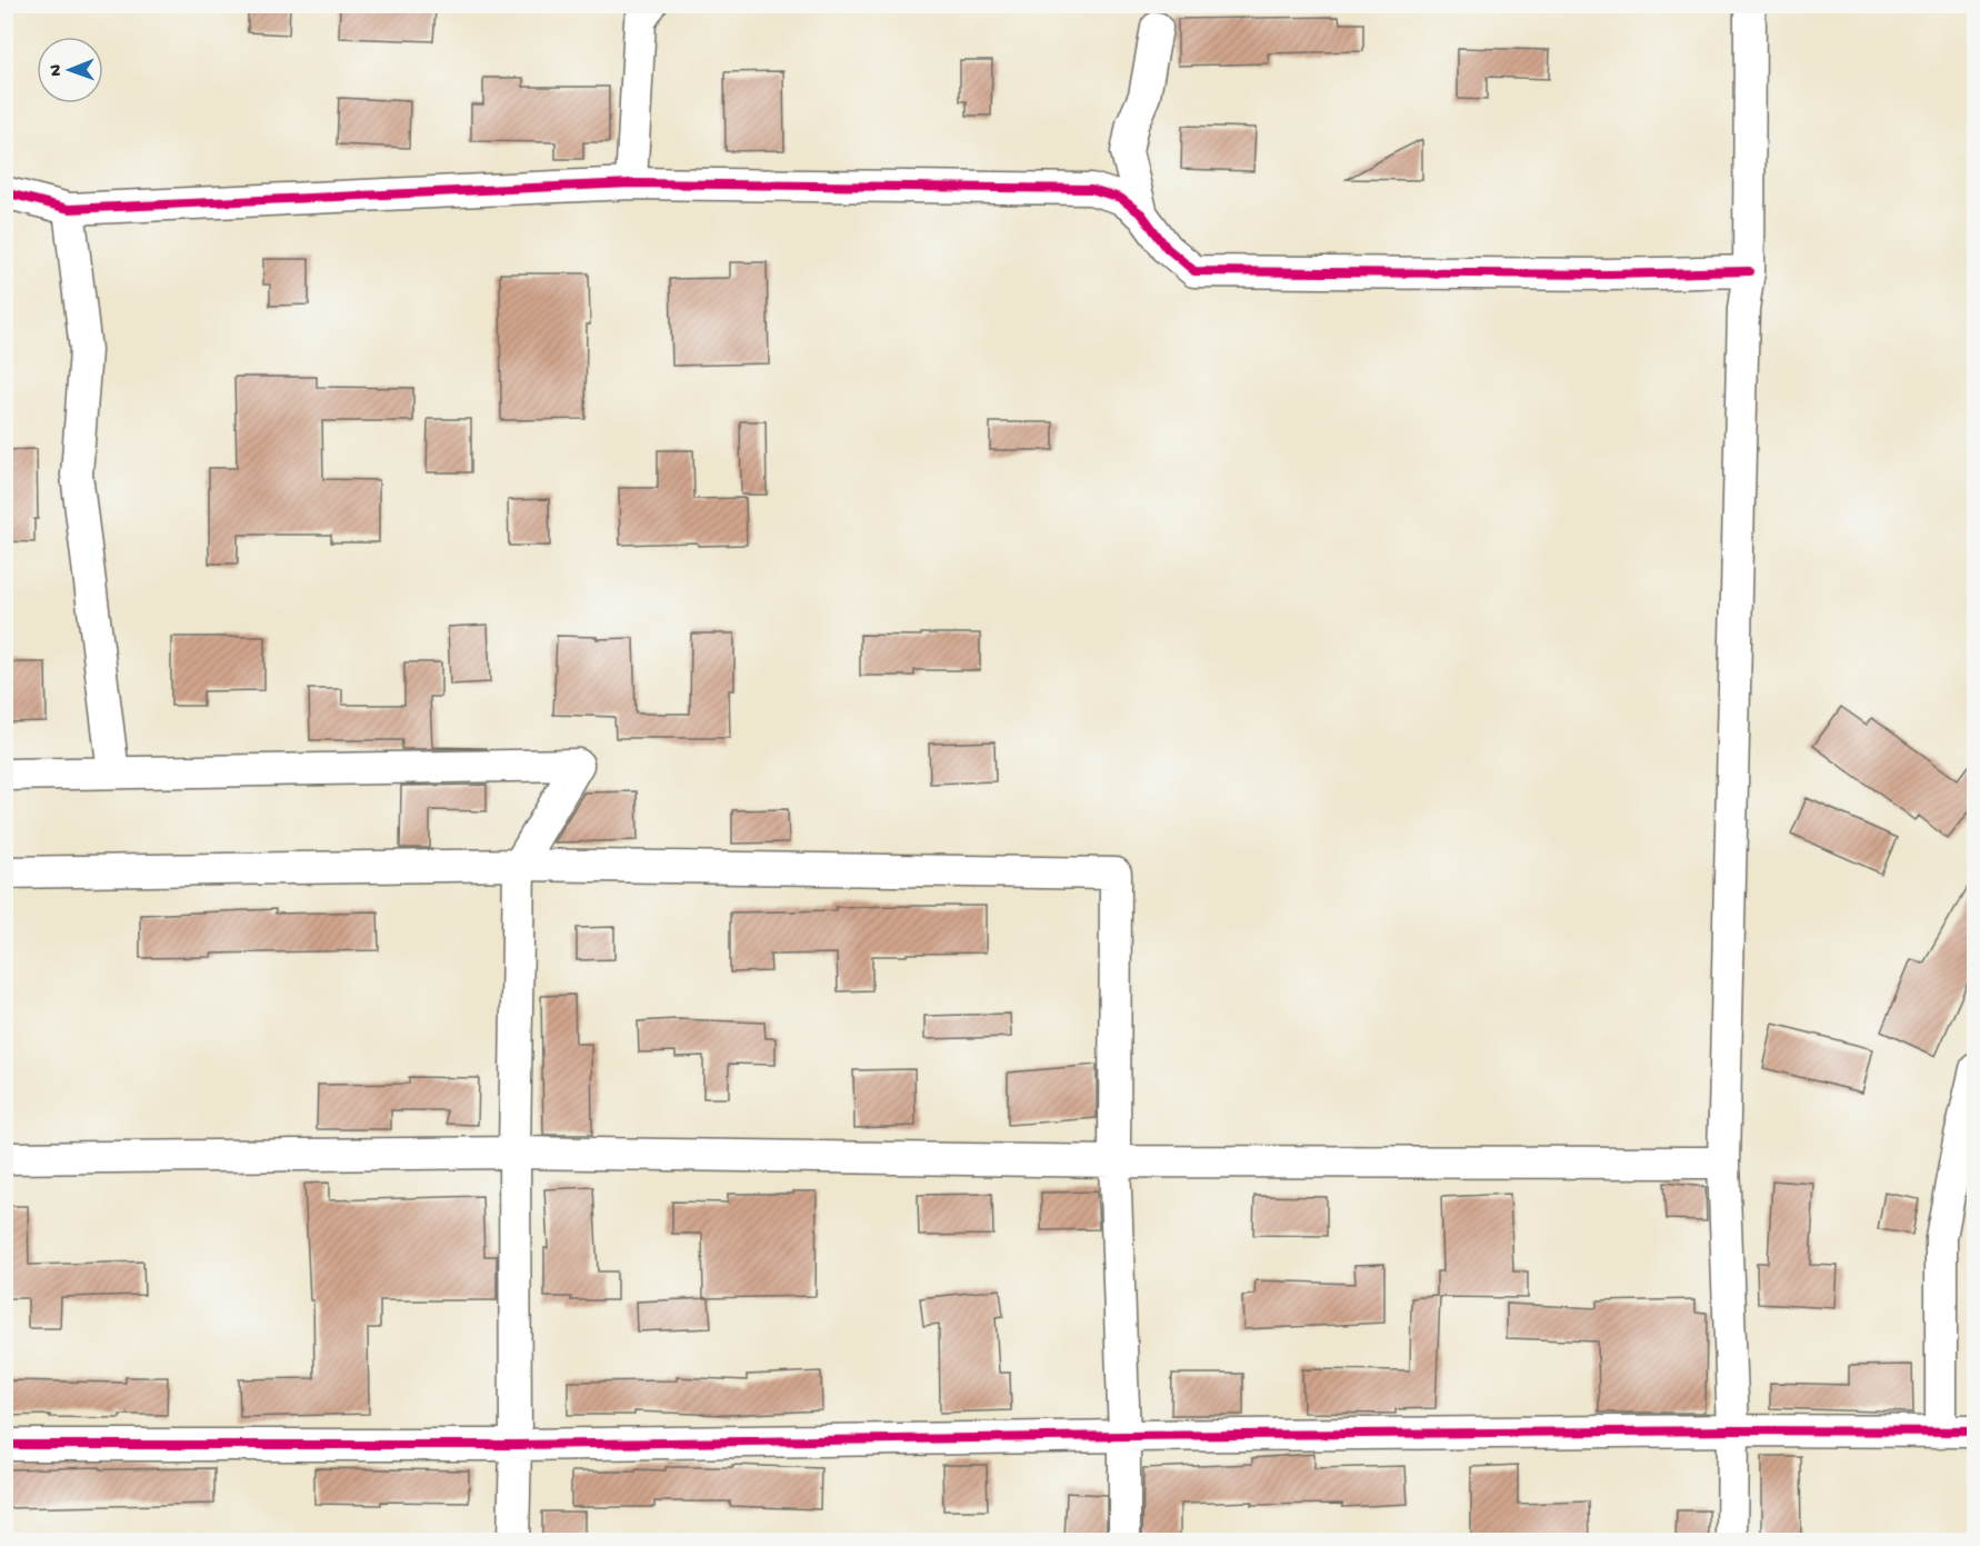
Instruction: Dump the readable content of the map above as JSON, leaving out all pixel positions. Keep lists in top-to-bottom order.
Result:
{
  "north": "left"
}
